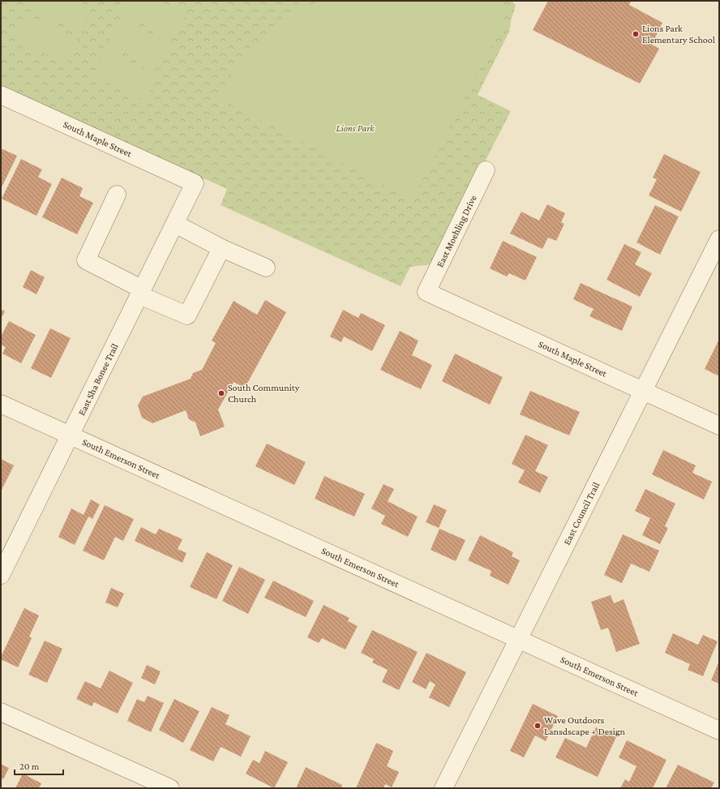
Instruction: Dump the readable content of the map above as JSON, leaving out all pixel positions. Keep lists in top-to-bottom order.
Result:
{
  "streets": {
    "street": [
      "South Maple Street",
      "East Moehling Drive",
      "East Sha Bonee Trail",
      "South Emerson Street",
      "East Council Trail"
    ]
  },
  "crossings": [
    ["South Maple Street", "East Moehling Drive"],
    ["South Maple Street", "East Sha Bonee Trail"],
    ["South Maple Street", "East Council Trail"],
    ["East Sha Bonee Trail", "South Emerson Street"],
    ["South Emerson Street", "East Council Trail"]
  ],
  "parks": ["Lions Park"],
  "places": ["Lions Park Elementary School", "South Community Church", "Wave Outdoors Lansdscape + Design"],
  "scale_bar": "20 m"
}
